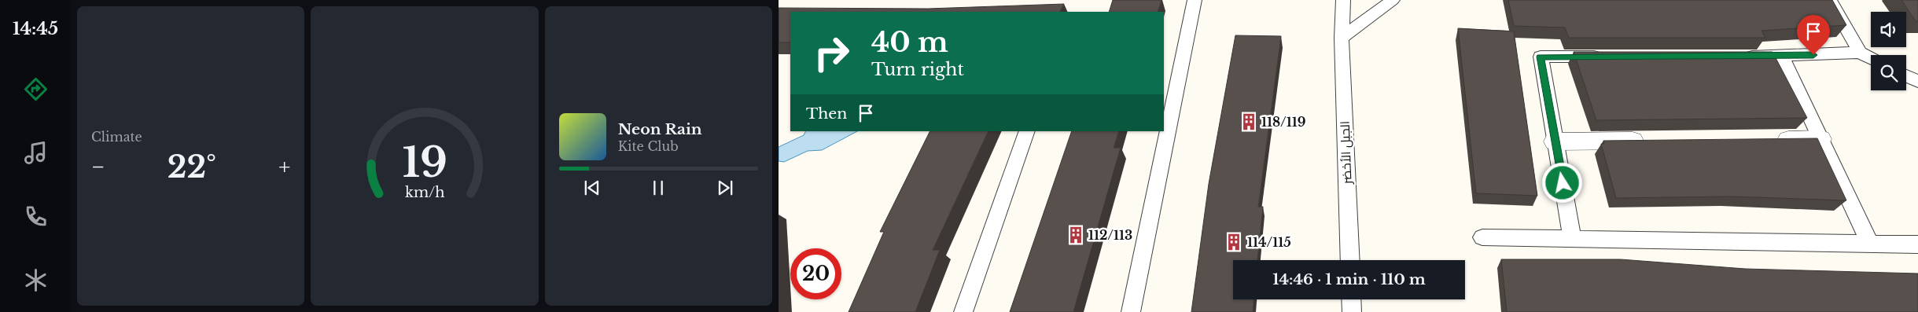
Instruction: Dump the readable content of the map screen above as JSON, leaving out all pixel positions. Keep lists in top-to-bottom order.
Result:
{
  "streets": {
    "lane": ["الجبل الأخضر"]
  },
  "places": {
    "building": ["118/119", "112/113", "114/115"]
  },
  "page": {
    "tabs": "14:45",
    "tile": "Climate",
    "turn": ["40 m", "Turn right"],
    "then": "Then",
    "song": ["Neon Rain", "Kite Club"],
    "heat": ["−", "22°", "+"],
    "limit": "20",
    "trip": "14:46 · 1 min · 110 m",
    "gauge": ["19", "km/h"]
  }
}
